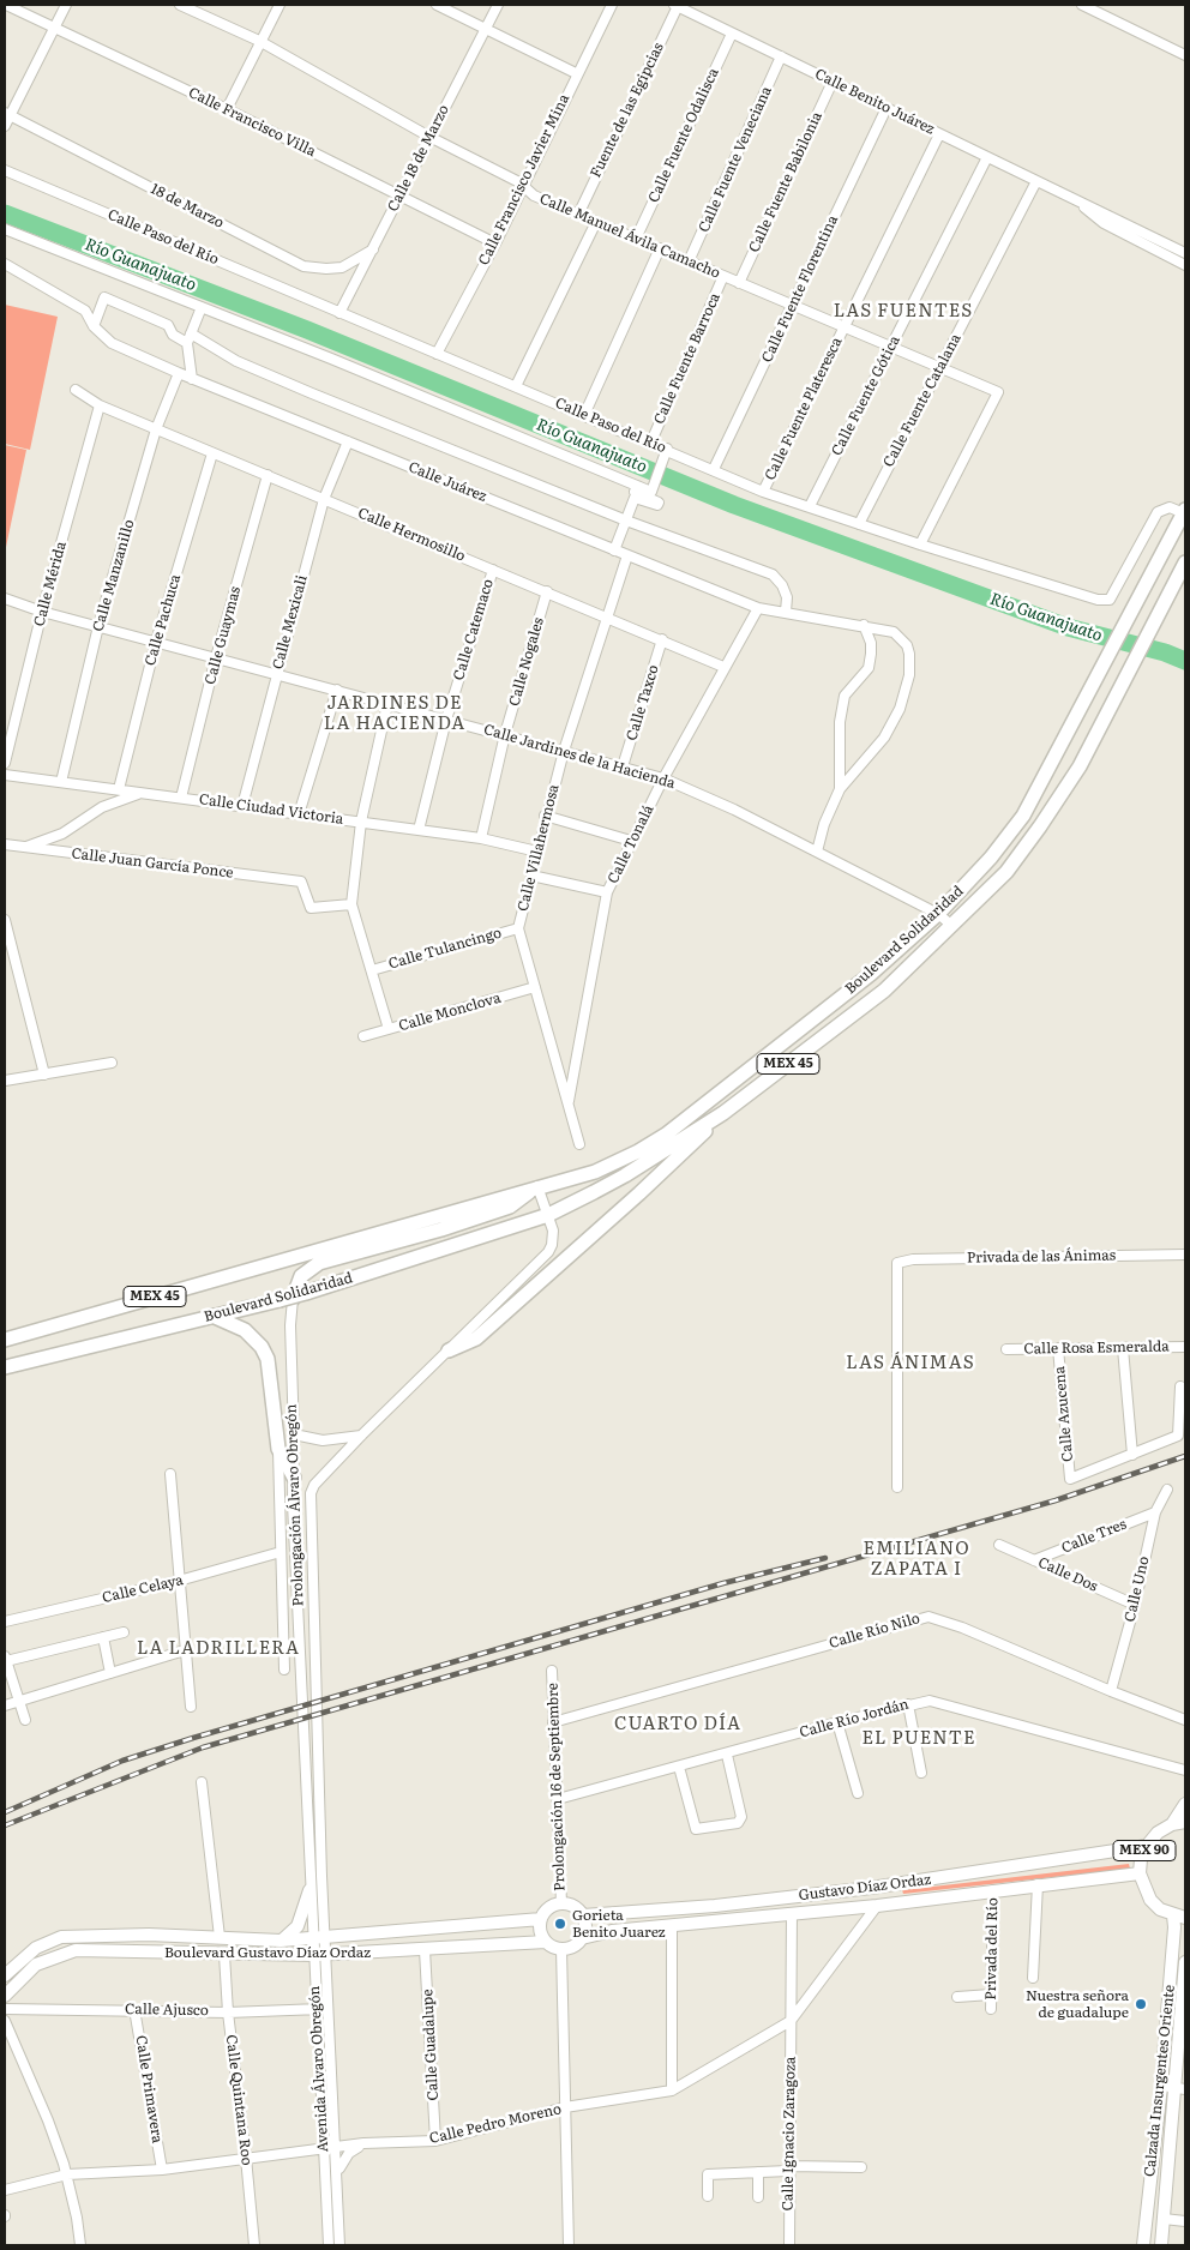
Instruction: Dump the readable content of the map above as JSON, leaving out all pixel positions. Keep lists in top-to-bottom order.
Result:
{
  "streets": {
    "highway": ["Boulevard Solidaridad", "MEX 45"],
    "main road": [
      "MEX 90",
      "Gustavo Díaz Ordaz",
      "Boulevard Gustavo Díaz Ordaz",
      "Calzada Insurgentes Oriente"
    ],
    "street": [
      "Calle Benito Juárez",
      "Fuente de las Egipcias",
      "Calle Francisco Villa",
      "Calle Fuente Odalisca",
      "Calle 18 de Marzo",
      "Calle Fuente Veneciana",
      "Calle Francisco Javier Mina",
      "Calle Fuente Babilonia",
      "18 de Marzo",
      "Calle Manuel Ávila Camacho",
      "Calle Paso del Río",
      "Calle Fuente Florentina",
      "Calle Fuente Barroca",
      "Calle Fuente Gótica",
      "Calle Fuente Catalana",
      "Calle Fuente Plateresca",
      "Calle Juárez",
      "Calle Hermosillo",
      "Calle Manzanillo",
      "Calle Mérida",
      "Calle Pachuca",
      "Calle Mexicali",
      "Calle Catemaco",
      "Calle Guaymas",
      "Calle Nogales",
      "Calle Taxco",
      "Calle Jardines de la Hacienda",
      "Calle Ciudad Victoria",
      "Calle Tonalá",
      "Calle Villahermosa",
      "Calle Juan García Ponce",
      "Calle Tulancingo",
      "Calle Monclova",
      "Privada de las Ánimas",
      "Calle Rosa Esmeralda",
      "Calle Azucena",
      "Prolongación Álvaro Obregón",
      "Calle Tres",
      "Calle Dos",
      "Calle Celaya",
      "Calle Uno",
      "Calle Río Nilo",
      "Calle Río Jordán",
      "Prolongación 16 de Septiembre",
      "Privada del Río",
      "Calle Ajusco",
      "Calle Guadalupe",
      "Avenida Álvaro Obregón",
      "Calle Primavera",
      "Calle Quintana Roo",
      "Calle Pedro Moreno",
      "Calle Ignacio Zaragoza"
    ]
  },
  "crossings": [
    ["Calle Benito Juárez", "Fuente de las Egipcias"],
    ["Calle Benito Juárez", "Calle Fuente Odalisca"],
    ["Calle Benito Juárez", "Calle Fuente Veneciana"],
    ["Calle Benito Juárez", "Calle Fuente Babilonia"],
    ["Calle Benito Juárez", "Calle Fuente Florentina"],
    ["Calle Benito Juárez", "Calle Fuente Gótica"],
    ["Calle Benito Juárez", "Calle Fuente Catalana"],
    ["Calle Benito Juárez", "Calle Fuente Plateresca"],
    ["Fuente de las Egipcias", "Calle Manuel Ávila Camacho"],
    ["Calle Francisco Villa", "Calle 18 de Marzo"],
    ["Calle Francisco Villa", "Calle Francisco Javier Mina"],
    ["Calle Fuente Odalisca", "Calle Manuel Ávila Camacho"],
    ["Calle 18 de Marzo", "18 de Marzo"],
    ["Calle 18 de Marzo", "Calle Manuel Ávila Camacho"],
    ["Calle 18 de Marzo", "Calle Paso del Río"],
    ["Calle Fuente Veneciana", "Calle Manuel Ávila Camacho"],
    ["Calle Francisco Javier Mina", "Calle Manuel Ávila Camacho"],
    ["Calle Francisco Javier Mina", "Calle Paso del Río"],
    ["Calle Fuente Babilonia", "Calle Manuel Ávila Camacho"],
    ["Calle Manuel Ávila Camacho", "Calle Paso del Río"],
    ["Calle Manuel Ávila Camacho", "Calle Fuente Florentina"],
    ["Calle Manuel Ávila Camacho", "Calle Fuente Barroca"],
    ["Calle Manuel Ávila Camacho", "Calle Fuente Gótica"],
    ["Calle Manuel Ávila Camacho", "Calle Fuente Catalana"],
    ["Calle Manuel Ávila Camacho", "Calle Fuente Plateresca"],
    ["Calle Paso del Río", "Calle Fuente Florentina"],
    ["Calle Paso del Río", "Calle Fuente Barroca"],
    ["Calle Paso del Río", "Calle Fuente Gótica"],
    ["Calle Paso del Río", "Calle Fuente Catalana"],
    ["Calle Paso del Río", "Calle Fuente Plateresca"],
    ["Calle Paso del Río", "Boulevard Solidaridad"],
    ["Calle Juárez", "Calle Manzanillo"],
    ["Calle Juárez", "Calle Mexicali"],
    ["Calle Juárez", "Calle Tonalá"],
    ["Calle Juárez", "Calle Villahermosa"],
    ["Calle Hermosillo", "Calle Manzanillo"],
    ["Calle Hermosillo", "Calle Mérida"],
    ["Calle Hermosillo", "Calle Pachuca"],
    ["Calle Hermosillo", "Calle Mexicali"],
    ["Calle Hermosillo", "Calle Catemaco"],
    ["Calle Hermosillo", "Calle Guaymas"],
    ["Calle Hermosillo", "Calle Nogales"],
    ["Calle Hermosillo", "Calle Taxco"],
    ["Calle Hermosillo", "Calle Tonalá"],
    ["Calle Hermosillo", "Calle Villahermosa"],
    ["Calle Manzanillo", "Calle Jardines de la Hacienda"],
    ["Calle Manzanillo", "Calle Ciudad Victoria"],
    ["Calle Mérida", "Calle Jardines de la Hacienda"],
    ["Calle Pachuca", "Calle Jardines de la Hacienda"],
    ["Calle Pachuca", "Calle Ciudad Victoria"],
    ["Calle Mexicali", "Calle Jardines de la Hacienda"],
    ["Calle Mexicali", "Calle Ciudad Victoria"],
    ["Calle Catemaco", "Calle Jardines de la Hacienda"],
    ["Calle Catemaco", "Calle Ciudad Victoria"],
    ["Calle Guaymas", "Calle Jardines de la Hacienda"],
    ["Calle Guaymas", "Calle Ciudad Victoria"],
    ["Calle Nogales", "Calle Jardines de la Hacienda"],
    ["Calle Nogales", "Calle Ciudad Victoria"],
    ["Calle Taxco", "Calle Jardines de la Hacienda"],
    ["Calle Jardines de la Hacienda", "Calle Tonalá"],
    ["Calle Jardines de la Hacienda", "Calle Villahermosa"],
    ["Calle Jardines de la Hacienda", "Boulevard Solidaridad"],
    ["Calle Ciudad Victoria", "Calle Villahermosa"],
    ["Calle Tonalá", "Calle Villahermosa"],
    ["Calle Villahermosa", "Calle Tulancingo"],
    ["Calle Villahermosa", "Calle Monclova"],
    ["Boulevard Solidaridad", "Prolongación Álvaro Obregón"],
    ["Calle Rosa Esmeralda", "Calle Azucena"],
    ["Prolongación Álvaro Obregón", "Avenida Álvaro Obregón"],
    ["Calle Tres", "Calle Dos"],
    ["Calle Tres", "Calle Uno"],
    ["Calle Dos", "Calle Uno"],
    ["Calle Uno", "Calle Río Nilo"],
    ["Calle Río Nilo", "Prolongación 16 de Septiembre"],
    ["Calle Río Jordán", "Prolongación 16 de Septiembre"],
    ["Prolongación 16 de Septiembre", "Gustavo Díaz Ordaz"],
    ["Prolongación 16 de Septiembre", "Boulevard Gustavo Díaz Ordaz"],
    ["MEX 90", "Gustavo Díaz Ordaz"],
    ["MEX 90", "Calzada Insurgentes Oriente"],
    ["Gustavo Díaz Ordaz", "Privada del Río"],
    ["Gustavo Díaz Ordaz", "Boulevard Gustavo Díaz Ordaz"],
    ["Gustavo Díaz Ordaz", "Calle Pedro Moreno"],
    ["Gustavo Díaz Ordaz", "Calle Ignacio Zaragoza"],
    ["Boulevard Gustavo Díaz Ordaz", "Calle Guadalupe"],
    ["Boulevard Gustavo Díaz Ordaz", "Avenida Álvaro Obregón"],
    ["Boulevard Gustavo Díaz Ordaz", "Calle Quintana Roo"],
    ["Calle Ajusco", "Avenida Álvaro Obregón"],
    ["Calle Ajusco", "Calle Primavera"],
    ["Calle Ajusco", "Calle Quintana Roo"],
    ["Calle Guadalupe", "Calle Pedro Moreno"],
    ["Avenida Álvaro Obregón", "Calle Pedro Moreno"],
    ["Calle Primavera", "Calle Pedro Moreno"],
    ["Calle Quintana Roo", "Calle Pedro Moreno"],
    ["Calle Pedro Moreno", "Calle Ignacio Zaragoza"]
  ],
  "districts": [
    "LAS FUENTES",
    "JARDINES DE LA HACIENDA",
    "LAS ÁNIMAS",
    "EMILIANO ZAPATA I",
    "LA LADRILLERA",
    "CUARTO DÍA",
    "EL PUENTE"
  ],
  "water": ["Río Guanajuato"],
  "places": ["Gorieta Benito Juarez", "Nuestra señora de guadalupe"]
}
